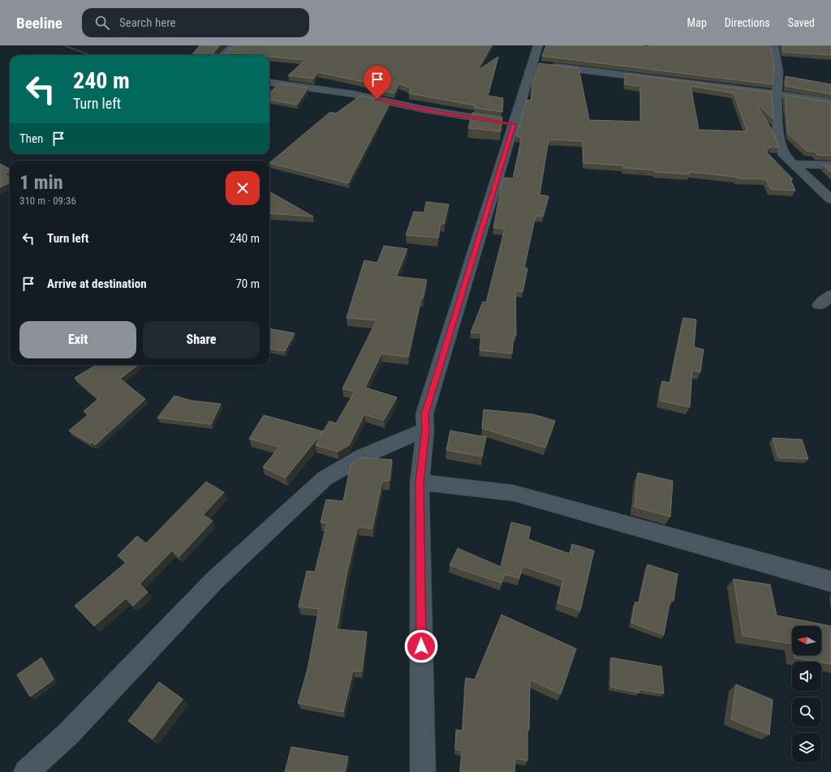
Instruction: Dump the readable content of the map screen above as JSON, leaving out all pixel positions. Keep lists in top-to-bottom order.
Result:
{
  "north": "left",
  "page": {
    "header": "Beeline",
    "search": "Search here",
    "nav": ["Map", "Directions", "Saved"],
    "turn": ["240 m", "Turn left"],
    "then": "Then",
    "heading": ["1 min", "310 m · 09:36"],
    "list": [
      {
        "name": "Turn left",
        "value": "240 m"
      },
      {
        "name": "Arrive at destination",
        "value": "70 m"
      }
    ],
    "buttons": ["Exit", "Share"]
  }
}
